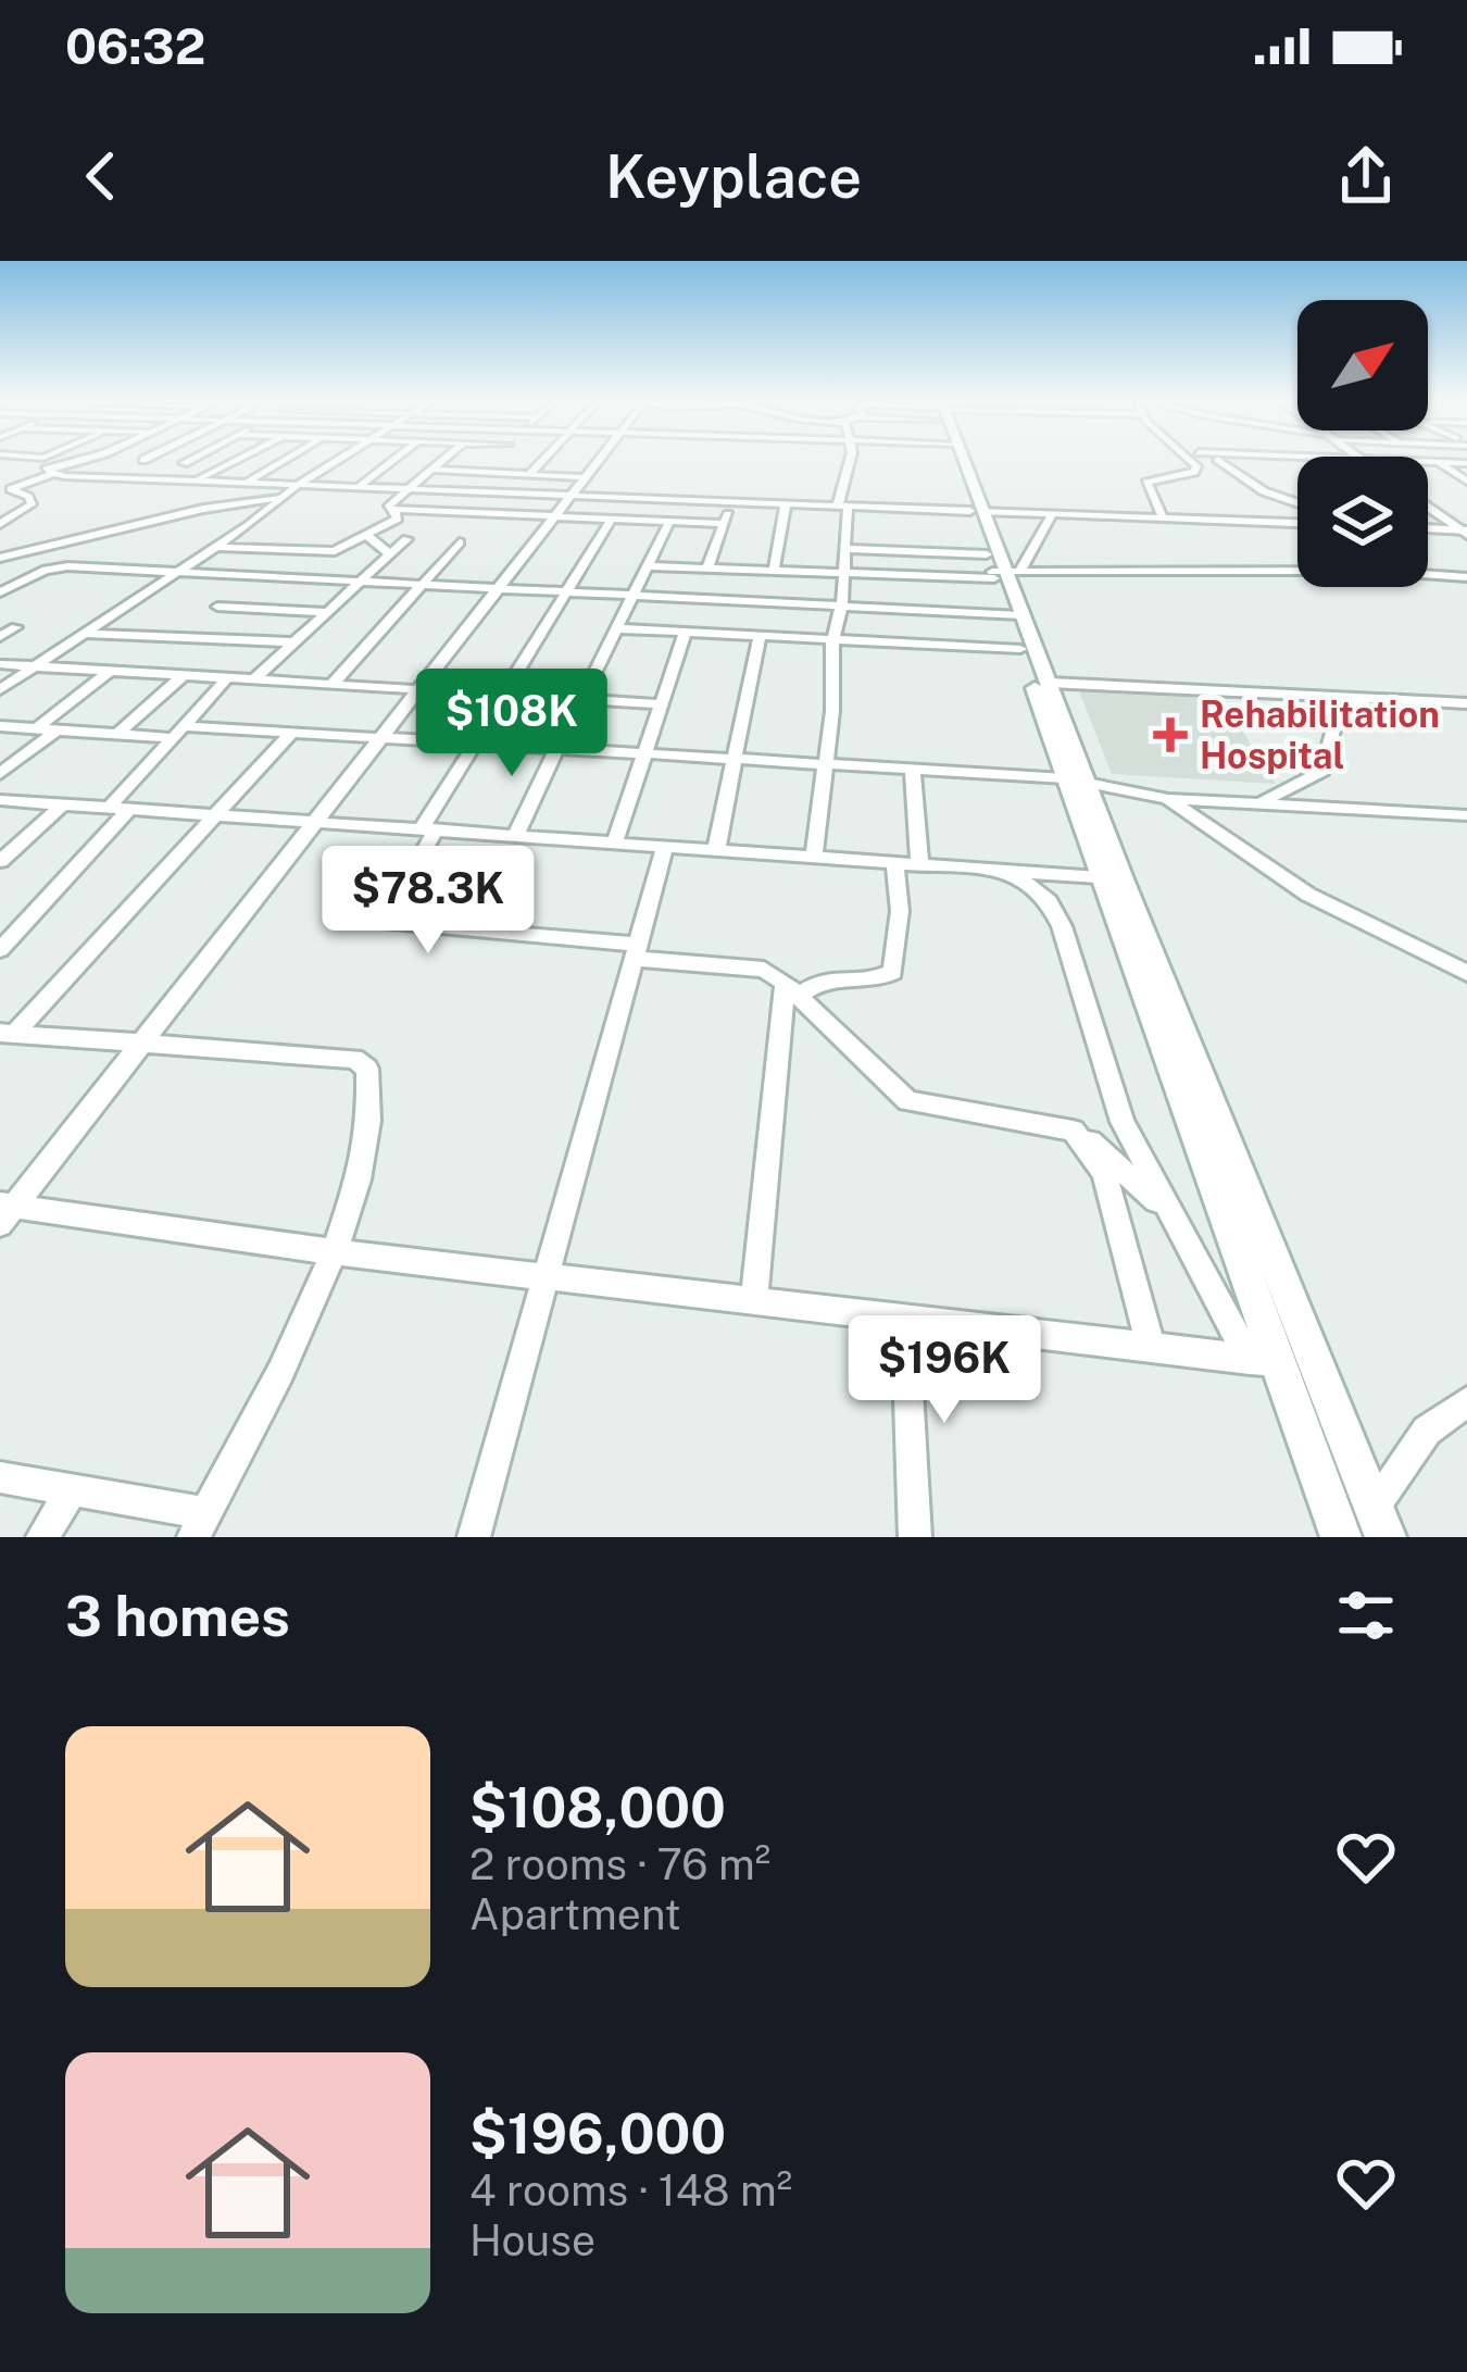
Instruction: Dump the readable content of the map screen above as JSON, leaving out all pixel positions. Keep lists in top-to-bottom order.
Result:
{
  "places": {
    "health": ["Rehabilitation Hospital"]
  },
  "north": "top right",
  "page": {
    "status": "06:32",
    "header": "Keyplace",
    "price": ["$108K", "$78.3K", "$196K"],
    "heading": "3 homes",
    "list": [
      {
        "name": "$108,000",
        "note": "2 rooms · 76 m² · Apartment"
      },
      {
        "name": "$196,000",
        "note": "4 rooms · 148 m² · House"
      }
    ]
  }
}
